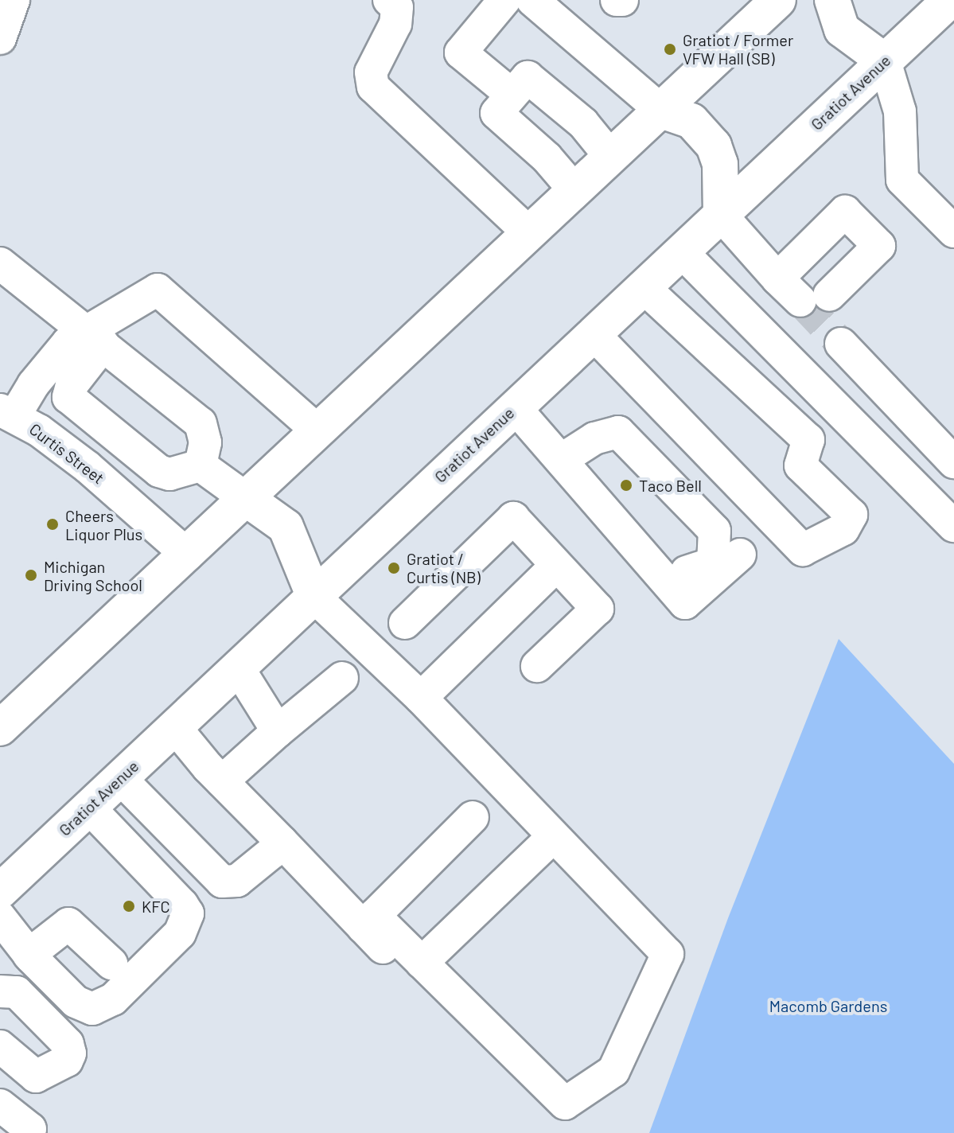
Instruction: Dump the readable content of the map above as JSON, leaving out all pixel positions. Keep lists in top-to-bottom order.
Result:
{
  "streets": {
    "main road": ["Gratiot Avenue"],
    "street": ["Curtis Street"]
  },
  "parks": ["Macomb Gardens"],
  "places": [
    "Gratiot / Former VFW Hall (SB)",
    "Taco Bell",
    "Cheers Liquor Plus",
    "Gratiot / Curtis (NB)",
    "Michigan Driving School",
    "KFC"
  ]
}
